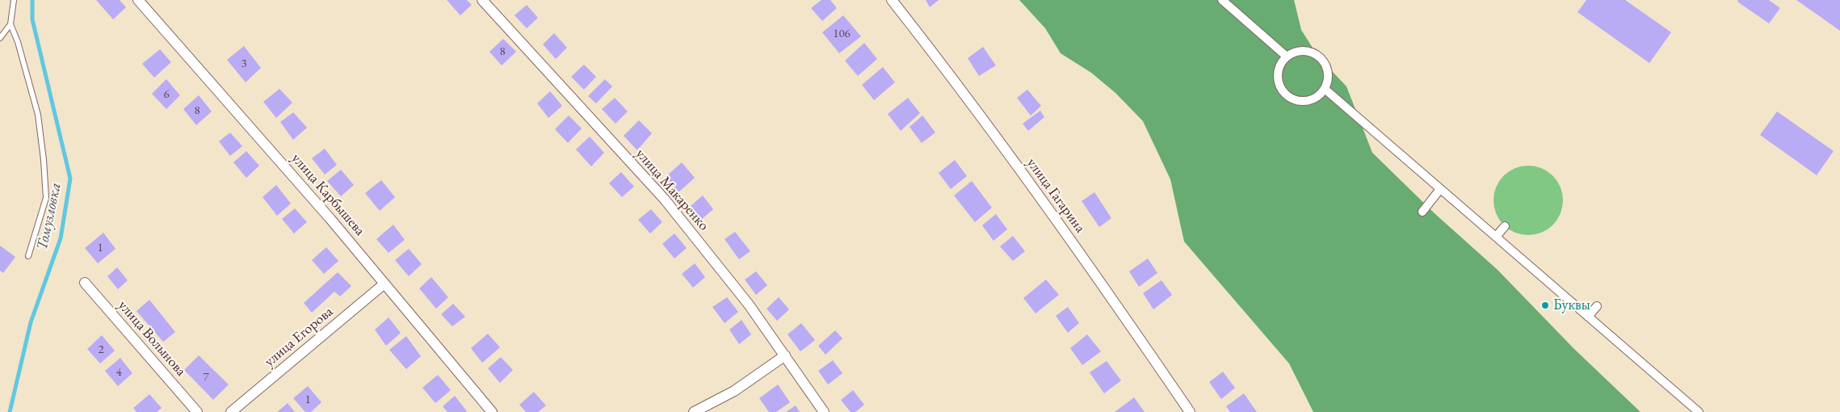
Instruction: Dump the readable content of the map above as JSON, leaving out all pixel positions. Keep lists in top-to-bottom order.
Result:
{
  "streets": {
    "street": [
      "улица Макаренко",
      "улица Карбышева",
      "улица Гагарина",
      "улица Егорова",
      "улица Волынова"
    ]
  },
  "crossings": [
    ["улица Карбышева", "улица Егорова"]
  ],
  "water": ["Томузловка"],
  "places": ["Буквы"],
  "house_numbers": [
    "106",
    "8",
    "3",
    "6",
    "8",
    "1",
    "2",
    "4",
    "7",
    "1"
  ]
}
